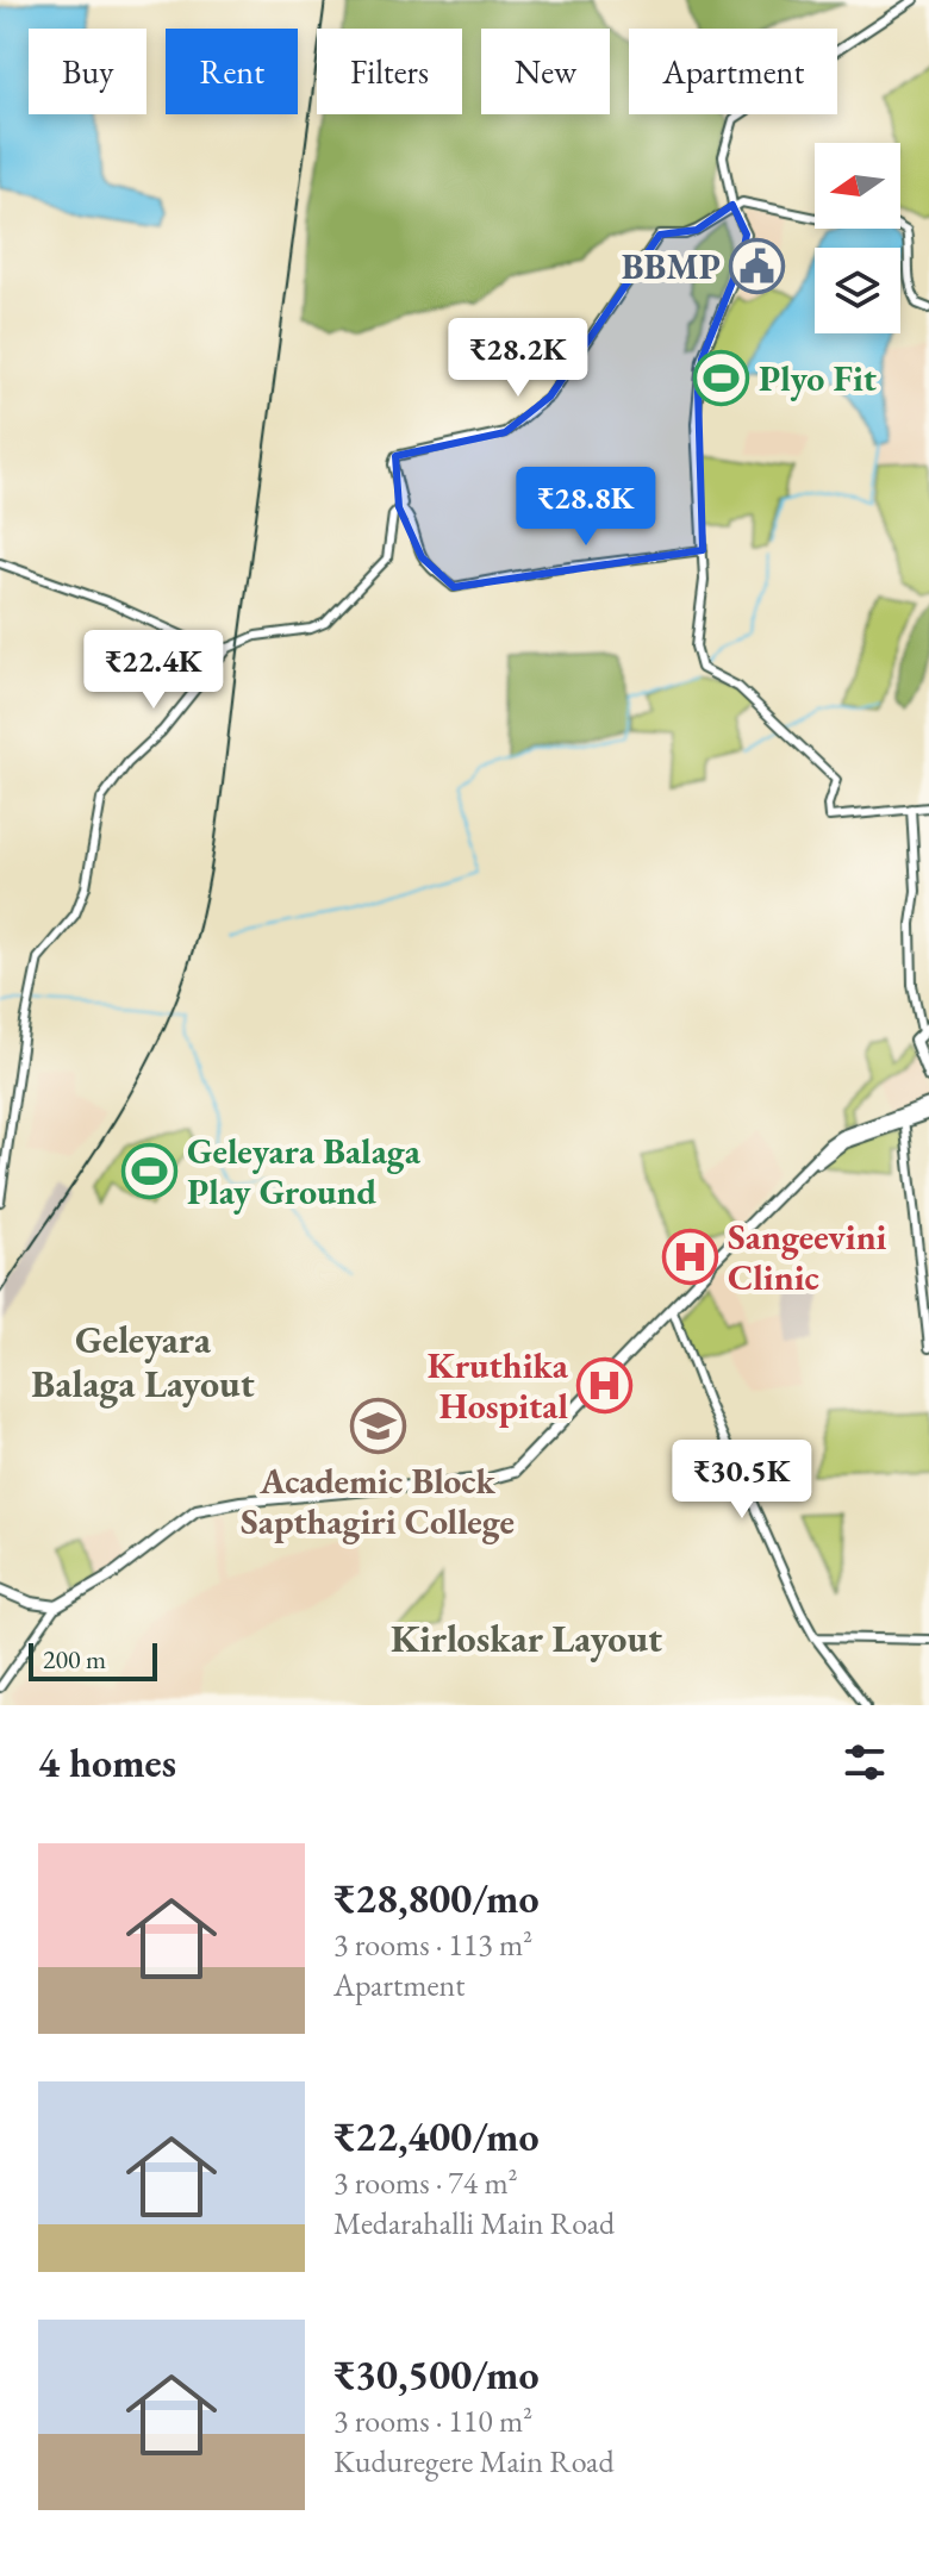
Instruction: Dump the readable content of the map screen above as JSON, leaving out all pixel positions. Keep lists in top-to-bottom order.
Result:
{
  "districts": ["Geleyara Balaga Layout", "Kirloskar Layout"],
  "places": {
    "public building": ["BBMP"],
    "sports": ["Plyo Fit", "Geleyara Balaga Play Ground"],
    "hospital": ["Sangeevini Clinic", "Kruthika Hospital"],
    "school or university": ["Academic Block Sapthagiri College"]
  },
  "scale_bar": "200 m",
  "north": "left",
  "page": {
    "chip": [
      "Buy",
      "Rent",
      "Filters",
      "New",
      "Apartment"
    ],
    "price": [
      "₹28.2K",
      "₹28.8K",
      "₹22.4K",
      "₹30.5K"
    ],
    "scale": "200 m",
    "heading": "4 homes",
    "list": [
      {
        "name": "₹28,800/mo",
        "note": "3 rooms · 113 m² · Apartment"
      },
      {
        "name": "₹22,400/mo",
        "note": "3 rooms · 74 m² · Medarahalli Main Road"
      },
      {
        "name": "₹30,500/mo",
        "note": "3 rooms · 110 m² · Kuduregere Main Road"
      }
    ]
  }
}
